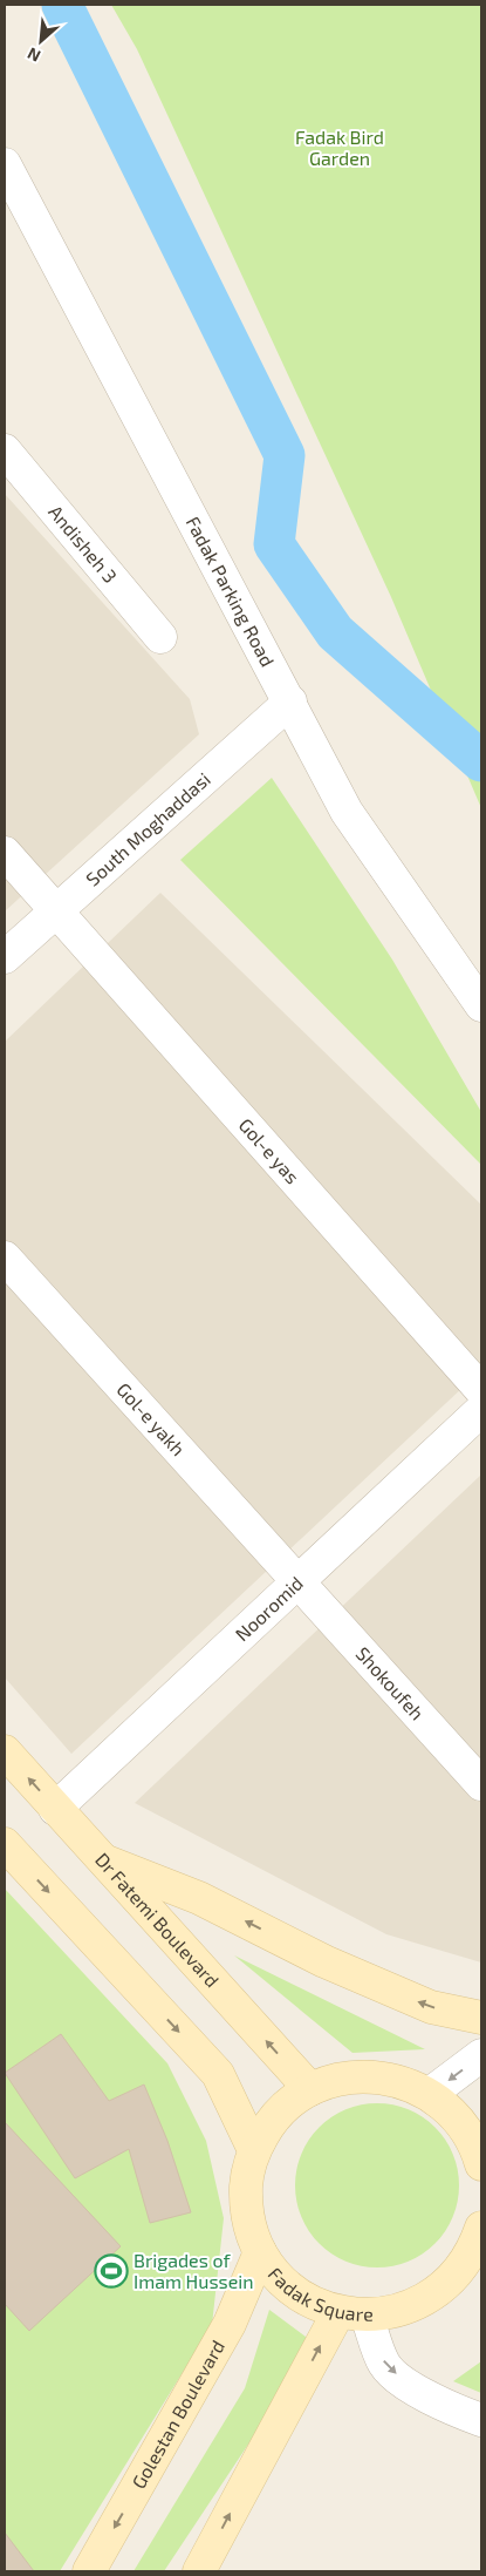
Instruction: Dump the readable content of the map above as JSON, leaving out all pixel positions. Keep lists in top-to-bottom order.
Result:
{
  "streets": {
    "main road": ["Dr Fatemi Boulevard", "Fadak Square", "Golestan Boulevard"],
    "street": [
      "Andisheh 3",
      "Fadak Parking Road",
      "South Moghaddasi",
      "Gol-e yas",
      "Gol-e yakh",
      "Nooromid",
      "Shokoufeh"
    ]
  },
  "crossings": [
    ["Fadak Parking Road", "South Moghaddasi"],
    ["South Moghaddasi", "Gol-e yas"],
    ["Gol-e yakh", "Nooromid"],
    ["Gol-e yakh", "Shokoufeh"],
    ["Nooromid", "Shokoufeh"],
    ["Nooromid", "Dr Fatemi Boulevard"],
    ["Dr Fatemi Boulevard", "Fadak Square"],
    ["Fadak Square", "Golestan Boulevard"]
  ],
  "parks": ["Fadak Bird Garden"],
  "places": {
    "sports": ["Brigades of Imam Hussein"]
  },
  "north": "bottom left"
}
